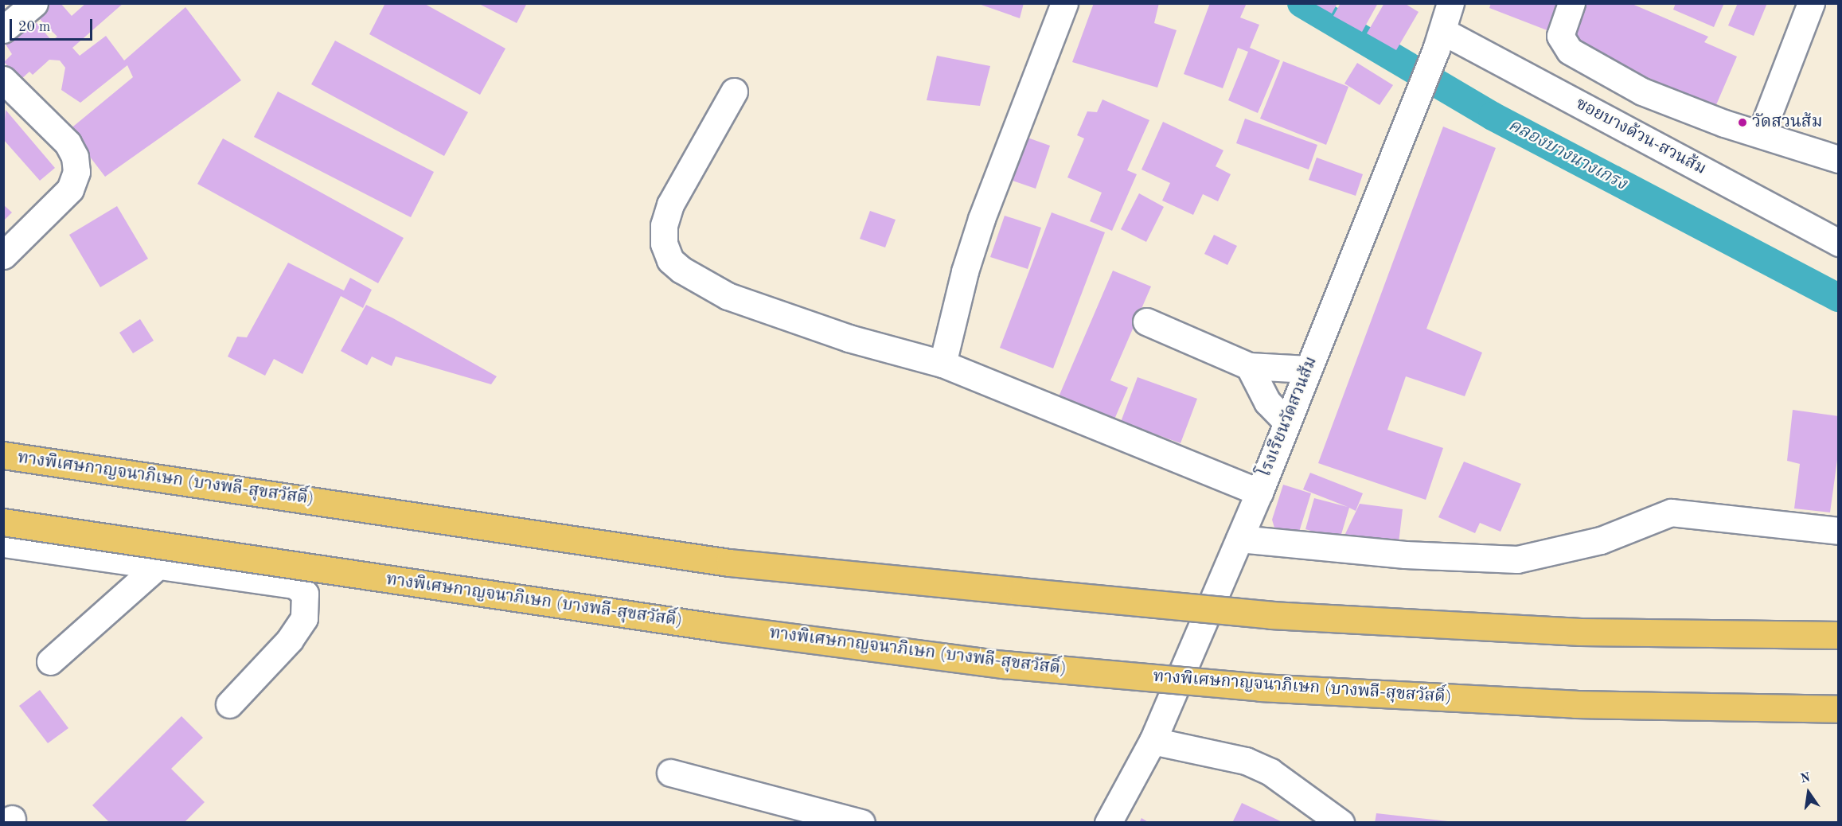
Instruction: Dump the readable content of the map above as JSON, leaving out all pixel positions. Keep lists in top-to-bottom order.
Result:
{
  "streets": {
    "highway": ["ทางพิเศษกาญจนาภิเษก (บางพลี-สุขสวัสดิ์)"],
    "street": ["ซอยบางด้วน-สวนส้ม", "โรงเรียนวัดสวนส้ม"]
  },
  "crossings": [
    ["ซอยบางด้วน-สวนส้ม", "โรงเรียนวัดสวนส้ม"]
  ],
  "water": ["คลองบางนางเกรง"],
  "places": ["วัดสวนส้ม"],
  "scale_bar": "20 m",
  "north": "top"
}
